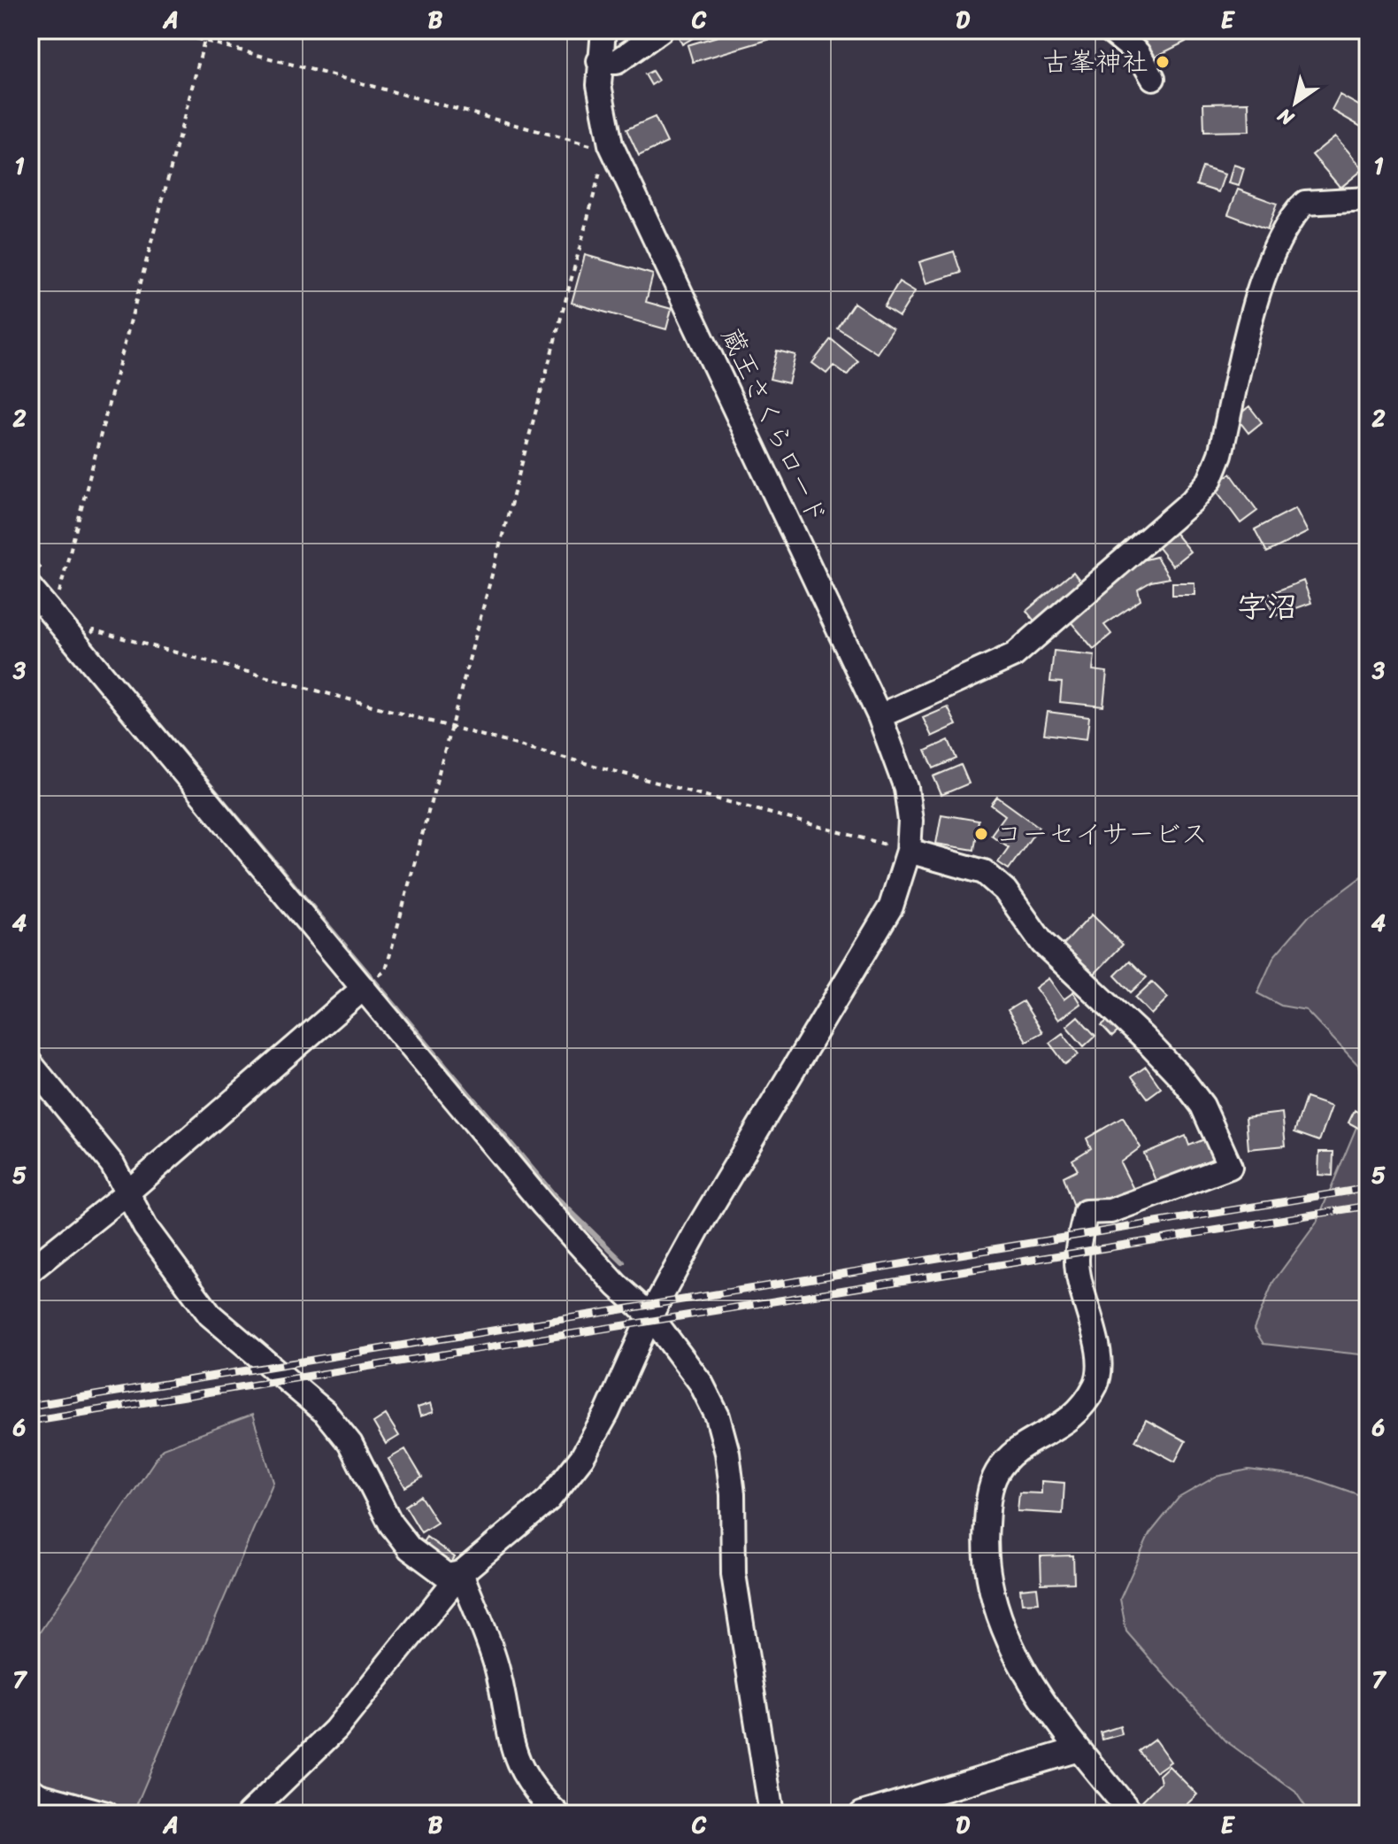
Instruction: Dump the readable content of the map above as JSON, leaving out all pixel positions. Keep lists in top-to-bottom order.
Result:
{
  "streets": {
    "street": ["蔵王さくらロード"]
  },
  "districts": ["字沼"],
  "places": ["古峯神社", "コーセイサービス"],
  "north": "bottom left",
  "grid": {
    "columns": [
      "A",
      "B",
      "C",
      "D",
      "E"
    ],
    "rows": [
      "1",
      "2",
      "3",
      "4",
      "5",
      "6",
      "7"
    ]
  }
}
